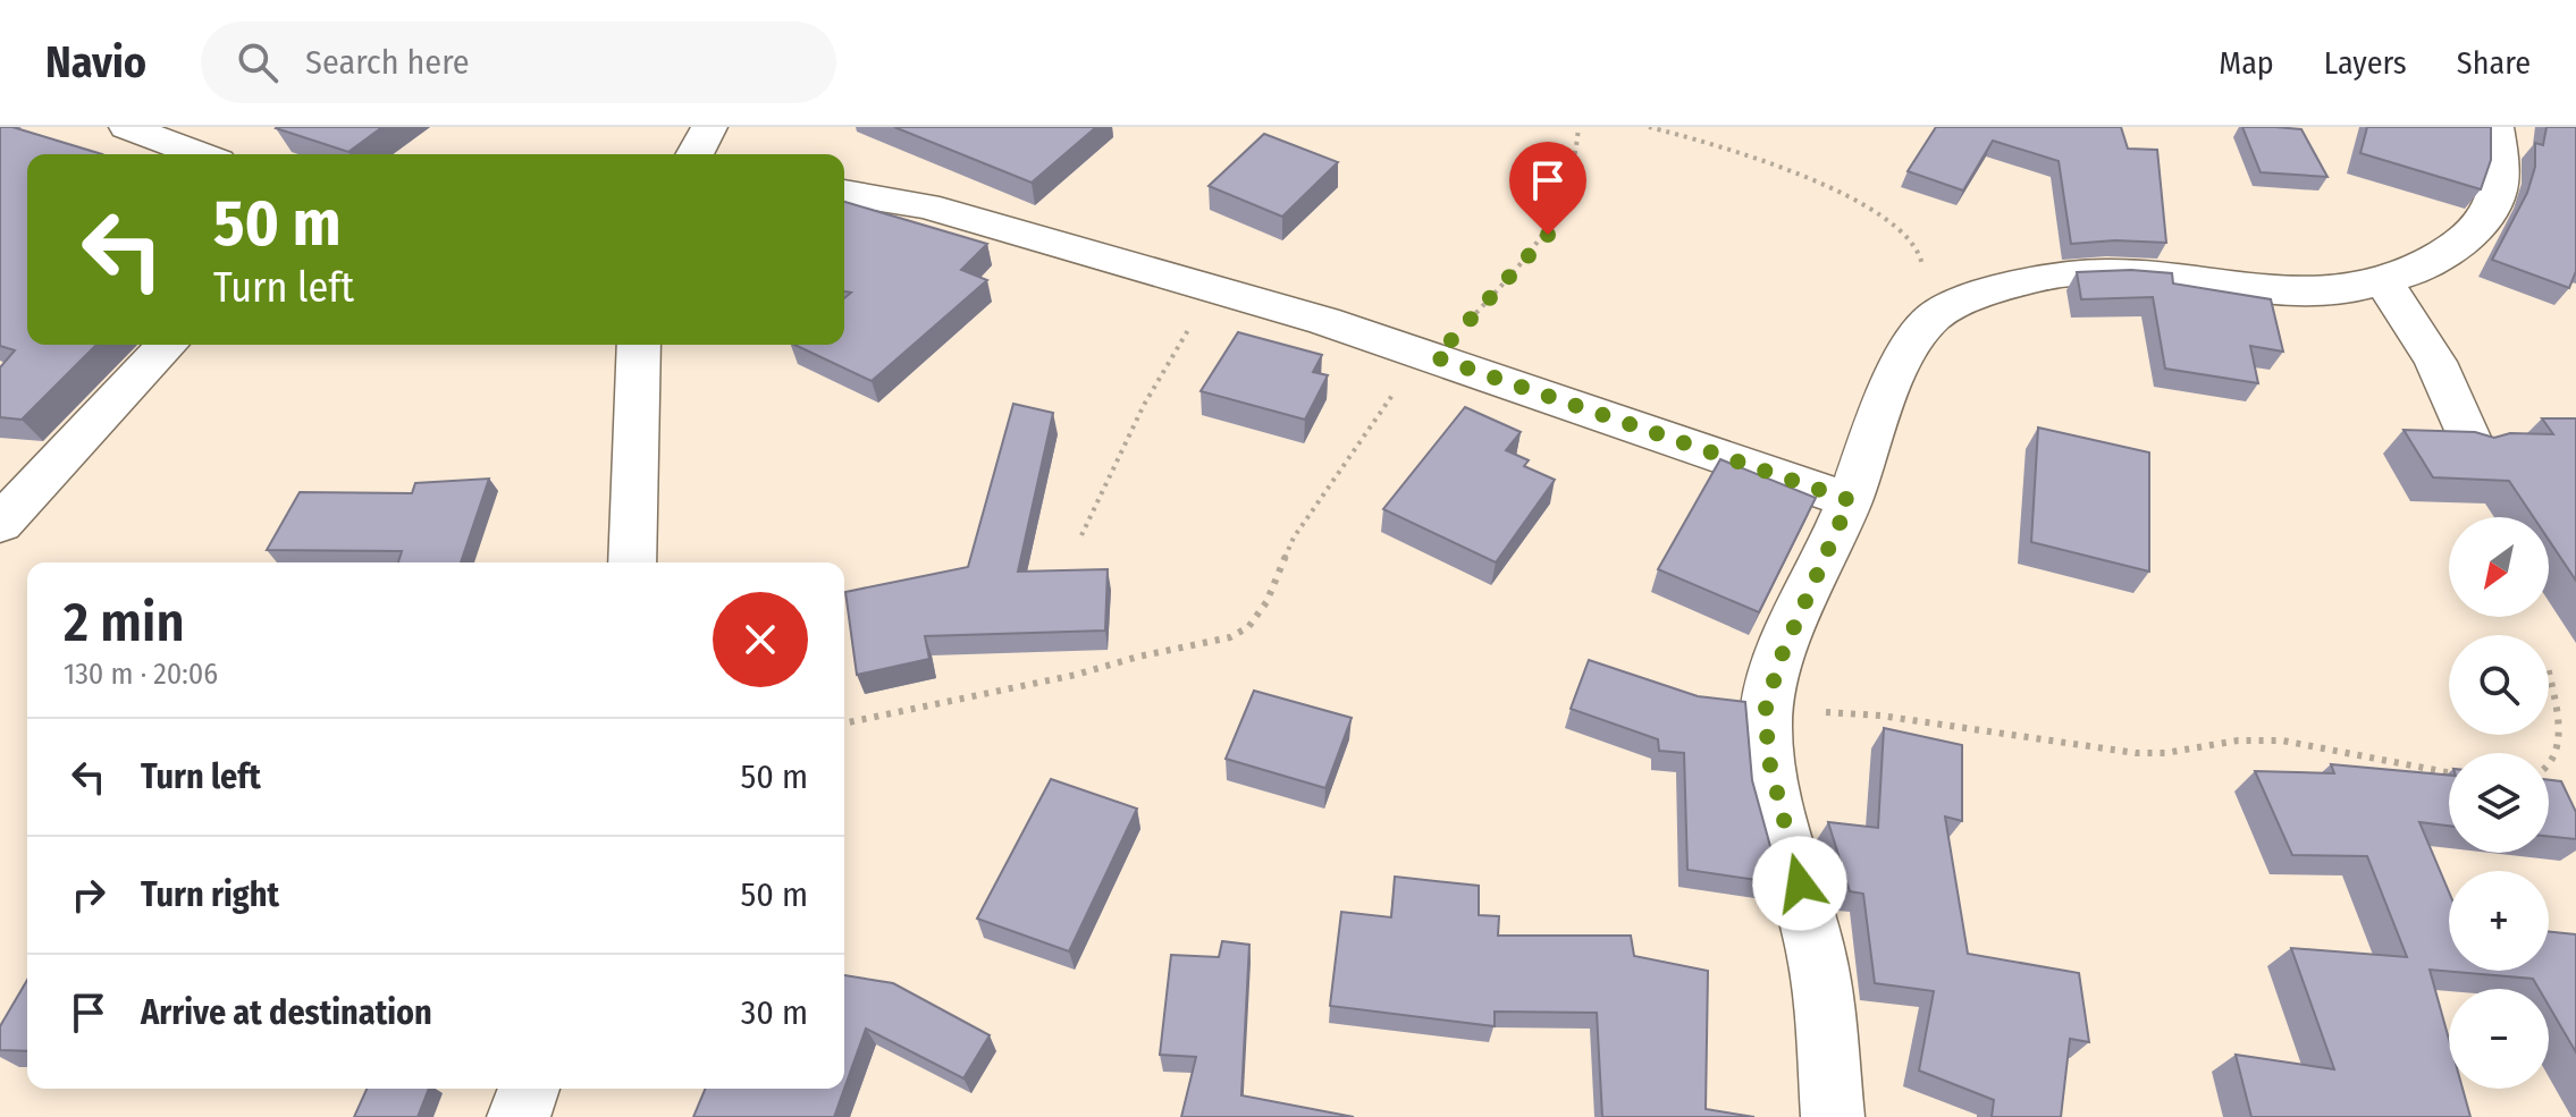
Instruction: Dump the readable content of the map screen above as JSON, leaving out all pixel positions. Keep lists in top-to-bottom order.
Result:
{
  "north": "bottom left",
  "page": {
    "header": "Navio",
    "search": "Search here",
    "nav": ["Map", "Layers", "Share"],
    "turn": ["50 m", "Turn left"],
    "map_buttons": ["+", "−"],
    "heading": ["2 min", "130 m · 20:06"],
    "list": [
      {
        "name": "Turn left",
        "value": "50 m"
      },
      {
        "name": "Turn right",
        "value": "50 m"
      },
      {
        "name": "Arrive at destination",
        "value": "30 m"
      }
    ]
  }
}
